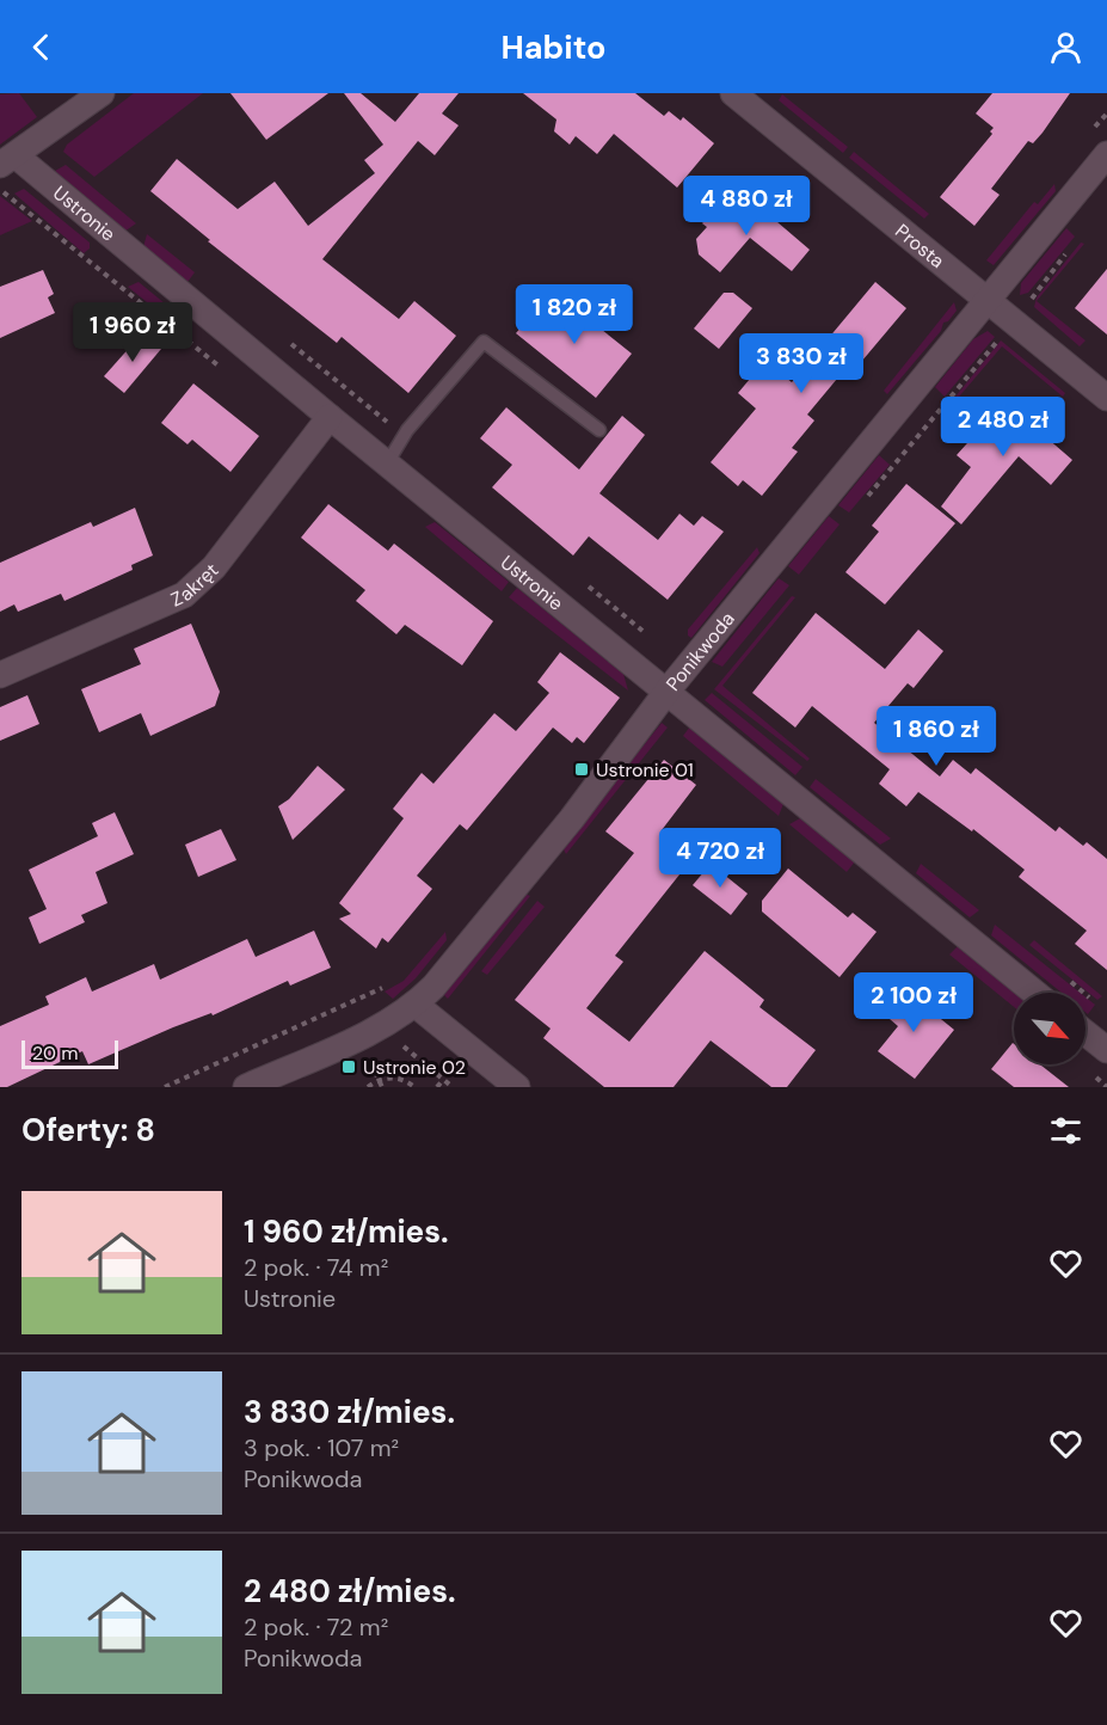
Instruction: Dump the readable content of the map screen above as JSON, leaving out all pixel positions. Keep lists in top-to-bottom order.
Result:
{
  "streets": {
    "street": [
      "Ustronie",
      "Prosta",
      "Zakręt",
      "Ponikwoda"
    ]
  },
  "crossings": [
    ["Ustronie", "Zakręt"],
    ["Ustronie", "Ponikwoda"],
    ["Prosta", "Ponikwoda"]
  ],
  "places": {
    "transit": ["Ustronie 01", "Ustronie 02"]
  },
  "scale_bar": "20 m",
  "north": "bottom right",
  "page": {
    "header": "Habito",
    "price": [
      "4 880 zł",
      "1 820 zł",
      "1 960 zł",
      "3 830 zł",
      "2 480 zł",
      "1 860 zł",
      "4 720 zł",
      "2 100 zł"
    ],
    "scale": "20 m",
    "heading": "Oferty: 8",
    "list": [
      {
        "name": "1 960 zł/mies.",
        "note": "2 pok. · 74 m² · Ustronie"
      },
      {
        "name": "3 830 zł/mies.",
        "note": "3 pok. · 107 m² · Ponikwoda"
      },
      {
        "name": "2 480 zł/mies.",
        "note": "2 pok. · 72 m² · Ponikwoda"
      }
    ]
  }
}
